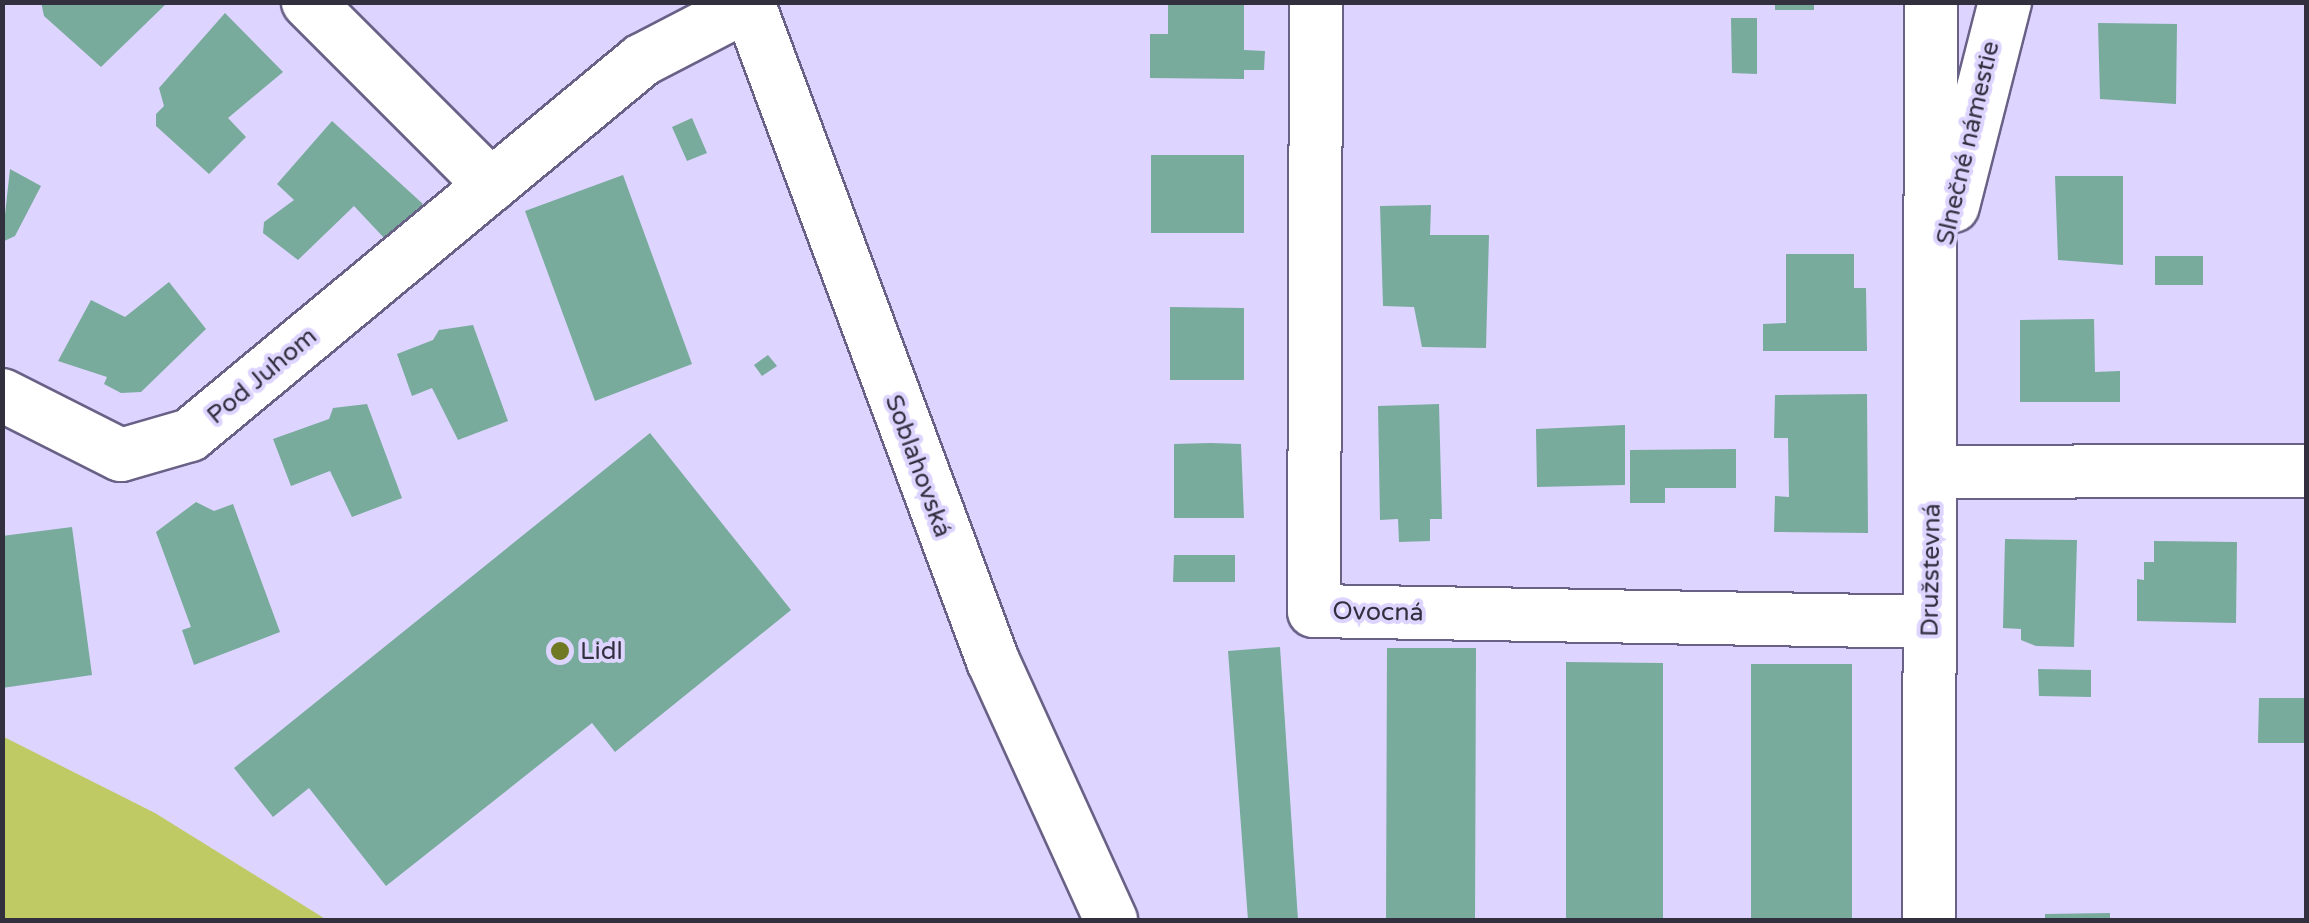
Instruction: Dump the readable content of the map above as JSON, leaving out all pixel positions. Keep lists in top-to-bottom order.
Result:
{
  "streets": {
    "street": [
      "Slnečné námestie",
      "Pod Juhom",
      "Soblahovská",
      "Družstevná",
      "Ovocná"
    ]
  },
  "crossings": [
    ["Slnečné námestie", "Družstevná"],
    ["Pod Juhom", "Soblahovská"],
    ["Družstevná", "Ovocná"]
  ],
  "places": ["Lidl"]
}
